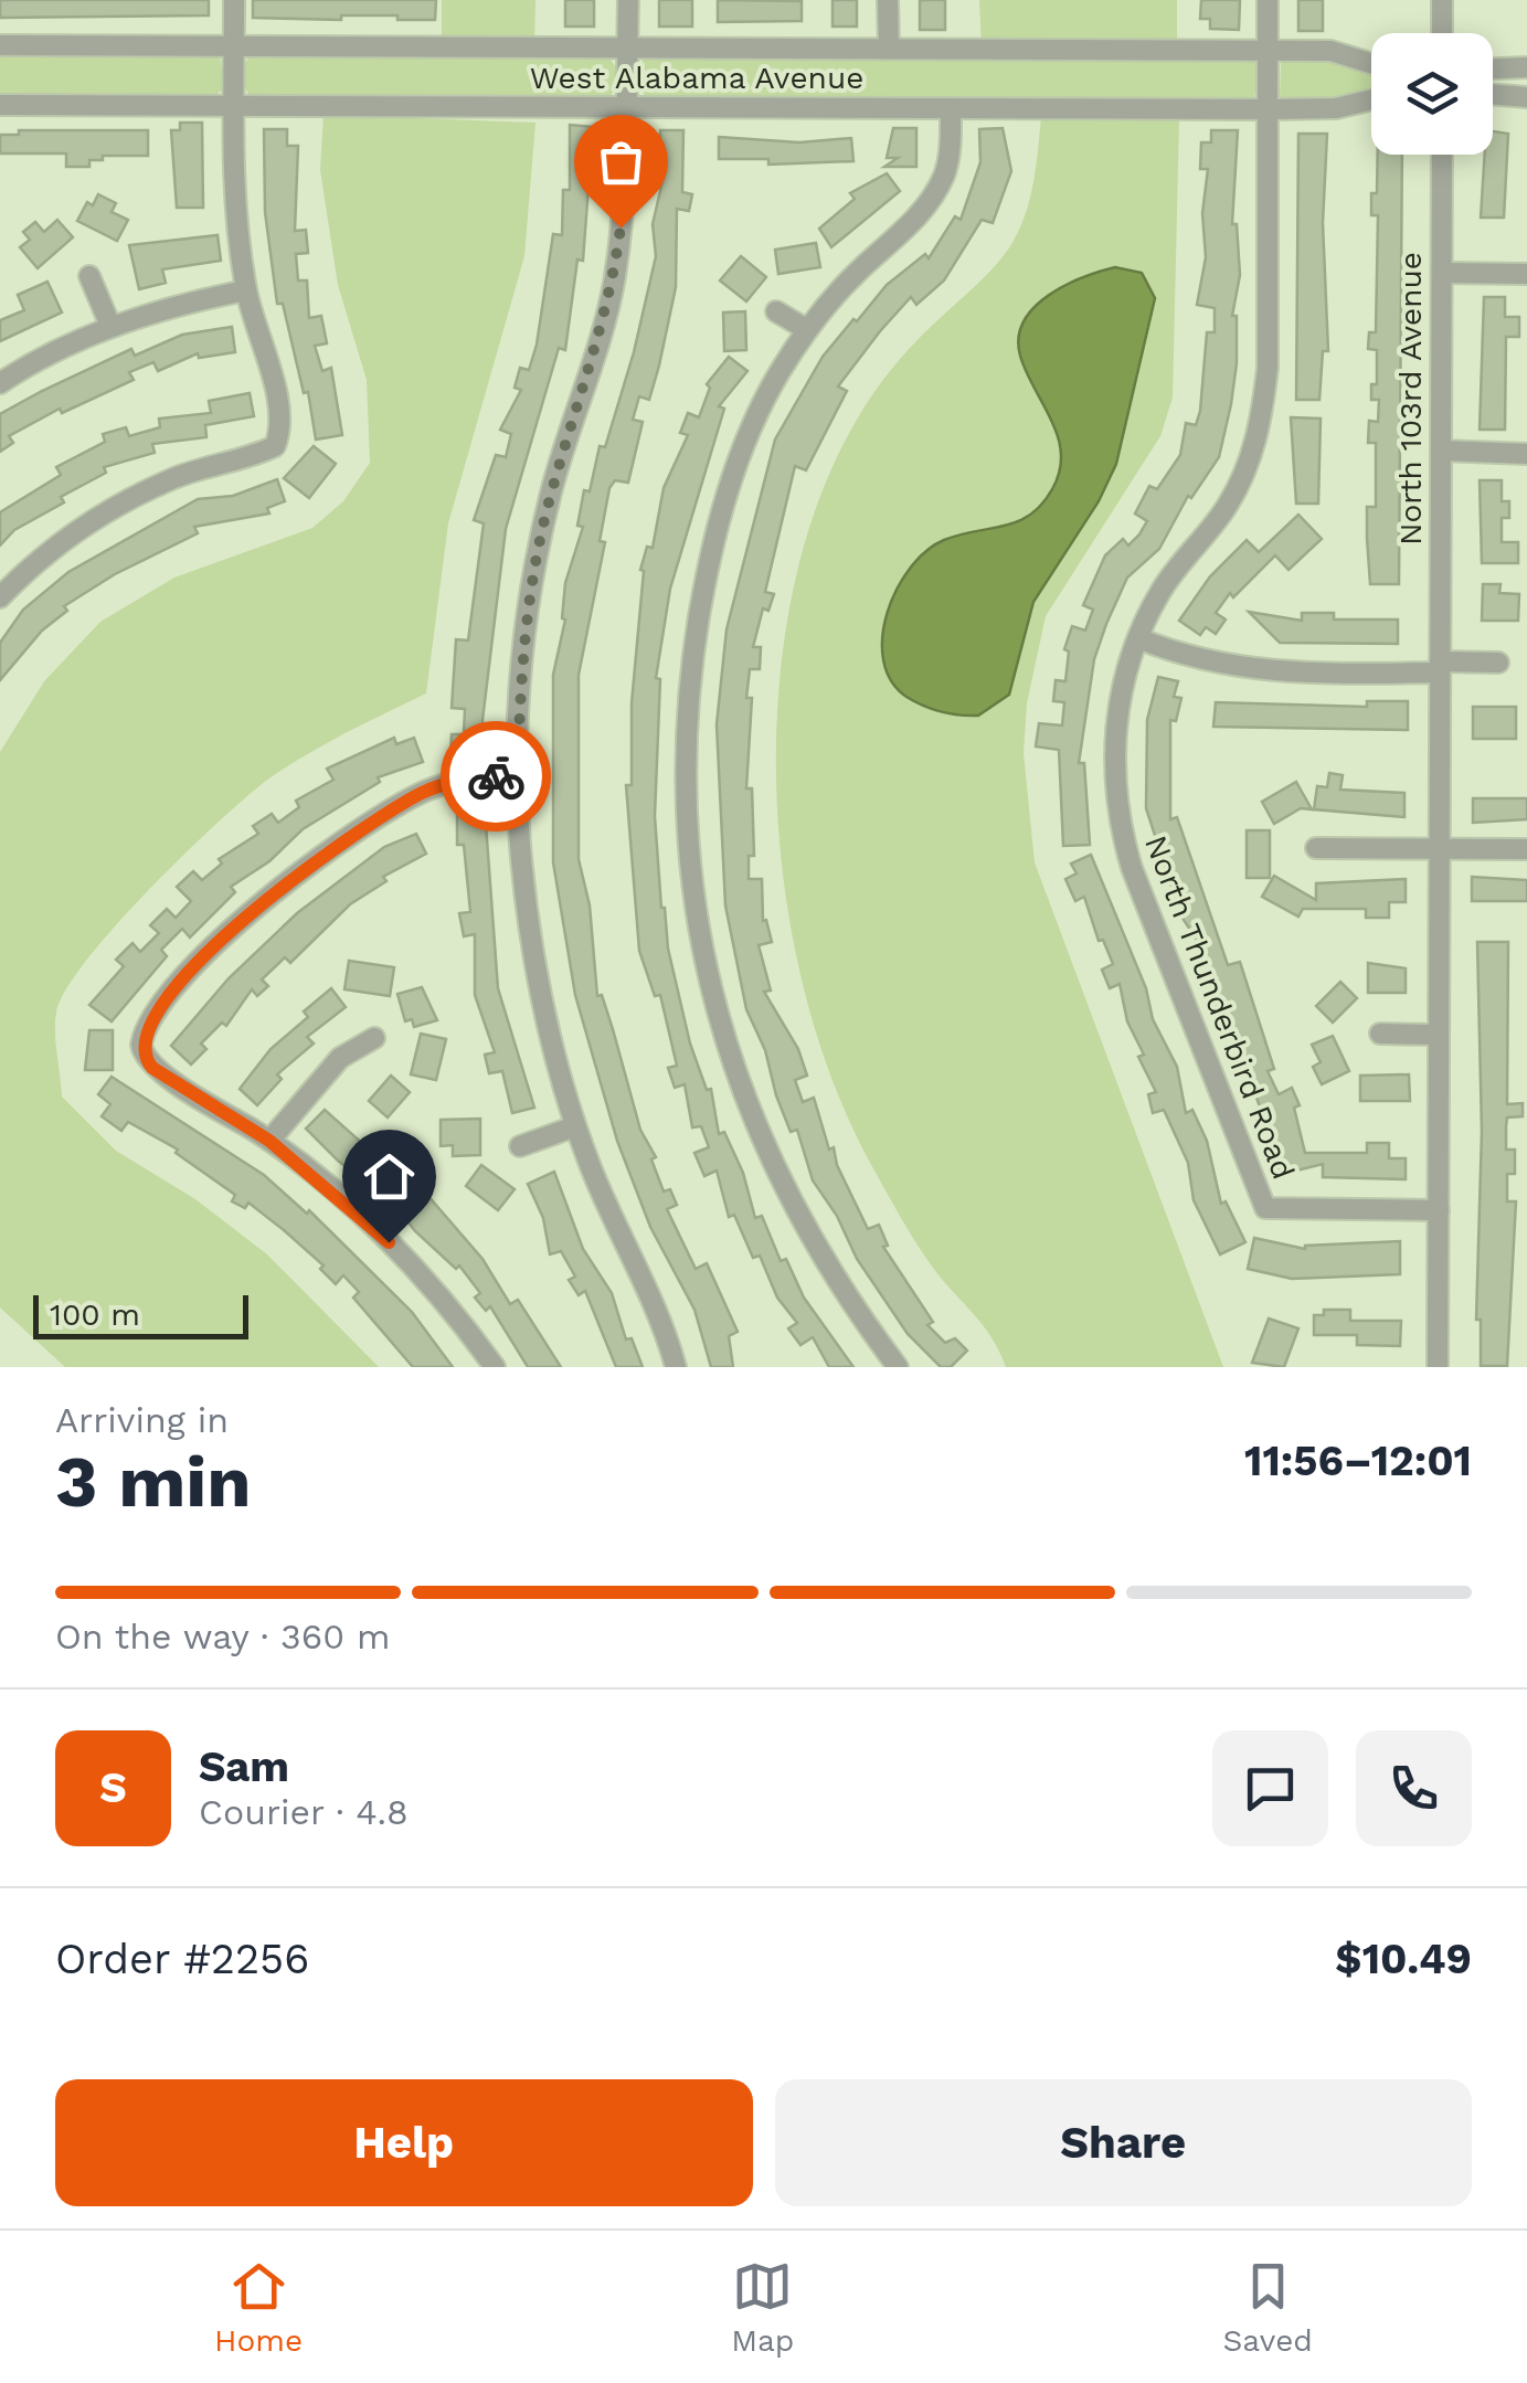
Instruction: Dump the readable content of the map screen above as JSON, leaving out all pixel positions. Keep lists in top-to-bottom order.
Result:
{
  "streets": {
    "street": ["West Alabama Avenue", "North 103rd Avenue", "North Thunderbird Road"]
  },
  "crossings": [
    ["West Alabama Avenue", "North Thunderbird Road"],
    ["North 103rd Avenue", "North Thunderbird Road"]
  ],
  "scale_bar": "100 m",
  "page": {
    "scale": "100 m",
    "heading": ["3 min", "Arriving in", "11:56–12:01"],
    "panel": [
      "Sam",
      "Courier · 4.8",
      "Order #2256",
      "$10.49"
    ],
    "bar": "On the way · 360 m",
    "round": "S",
    "buttons": ["Help", "Share"],
    "tabs": ["Home", "Map", "Saved"]
  }
}
